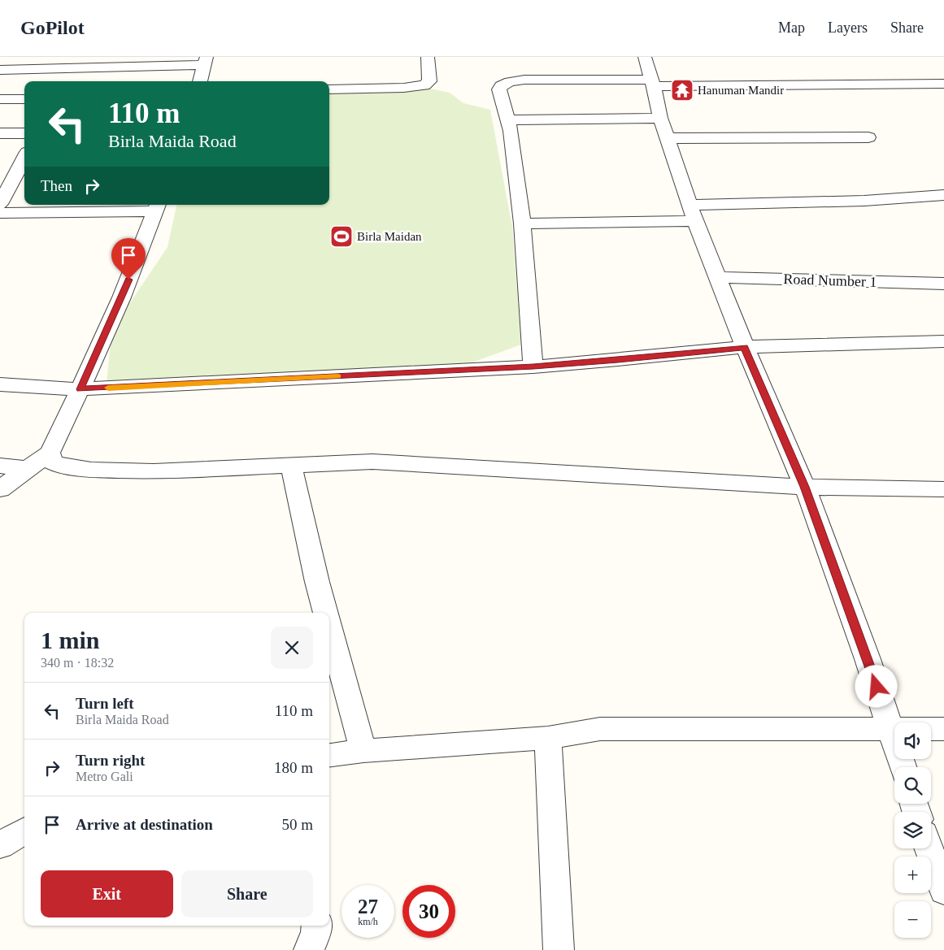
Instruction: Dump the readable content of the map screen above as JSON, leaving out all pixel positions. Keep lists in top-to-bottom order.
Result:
{
  "streets": {
    "street": ["Road Number 1"]
  },
  "places": {
    "temple": ["Hanuman Mandir"],
    "sports": ["Birla Maidan"]
  },
  "page": {
    "header": "GoPilot",
    "nav": ["Map", "Layers", "Share"],
    "turn": ["110 m", "Birla Maida Road"],
    "then": "Then",
    "heading": ["1 min", "340 m · 18:32"],
    "list": [
      {
        "name": "Turn left",
        "note": "Birla Maida Road",
        "value": "110 m"
      },
      {
        "name": "Turn right",
        "note": "Metro Gali",
        "value": "180 m"
      },
      {
        "name": "Arrive at destination",
        "value": "50 m"
      }
    ],
    "map_buttons": ["+", "−"],
    "buttons": ["Exit", "Share"],
    "speed": "27 km/h",
    "limit": "30"
  }
}
